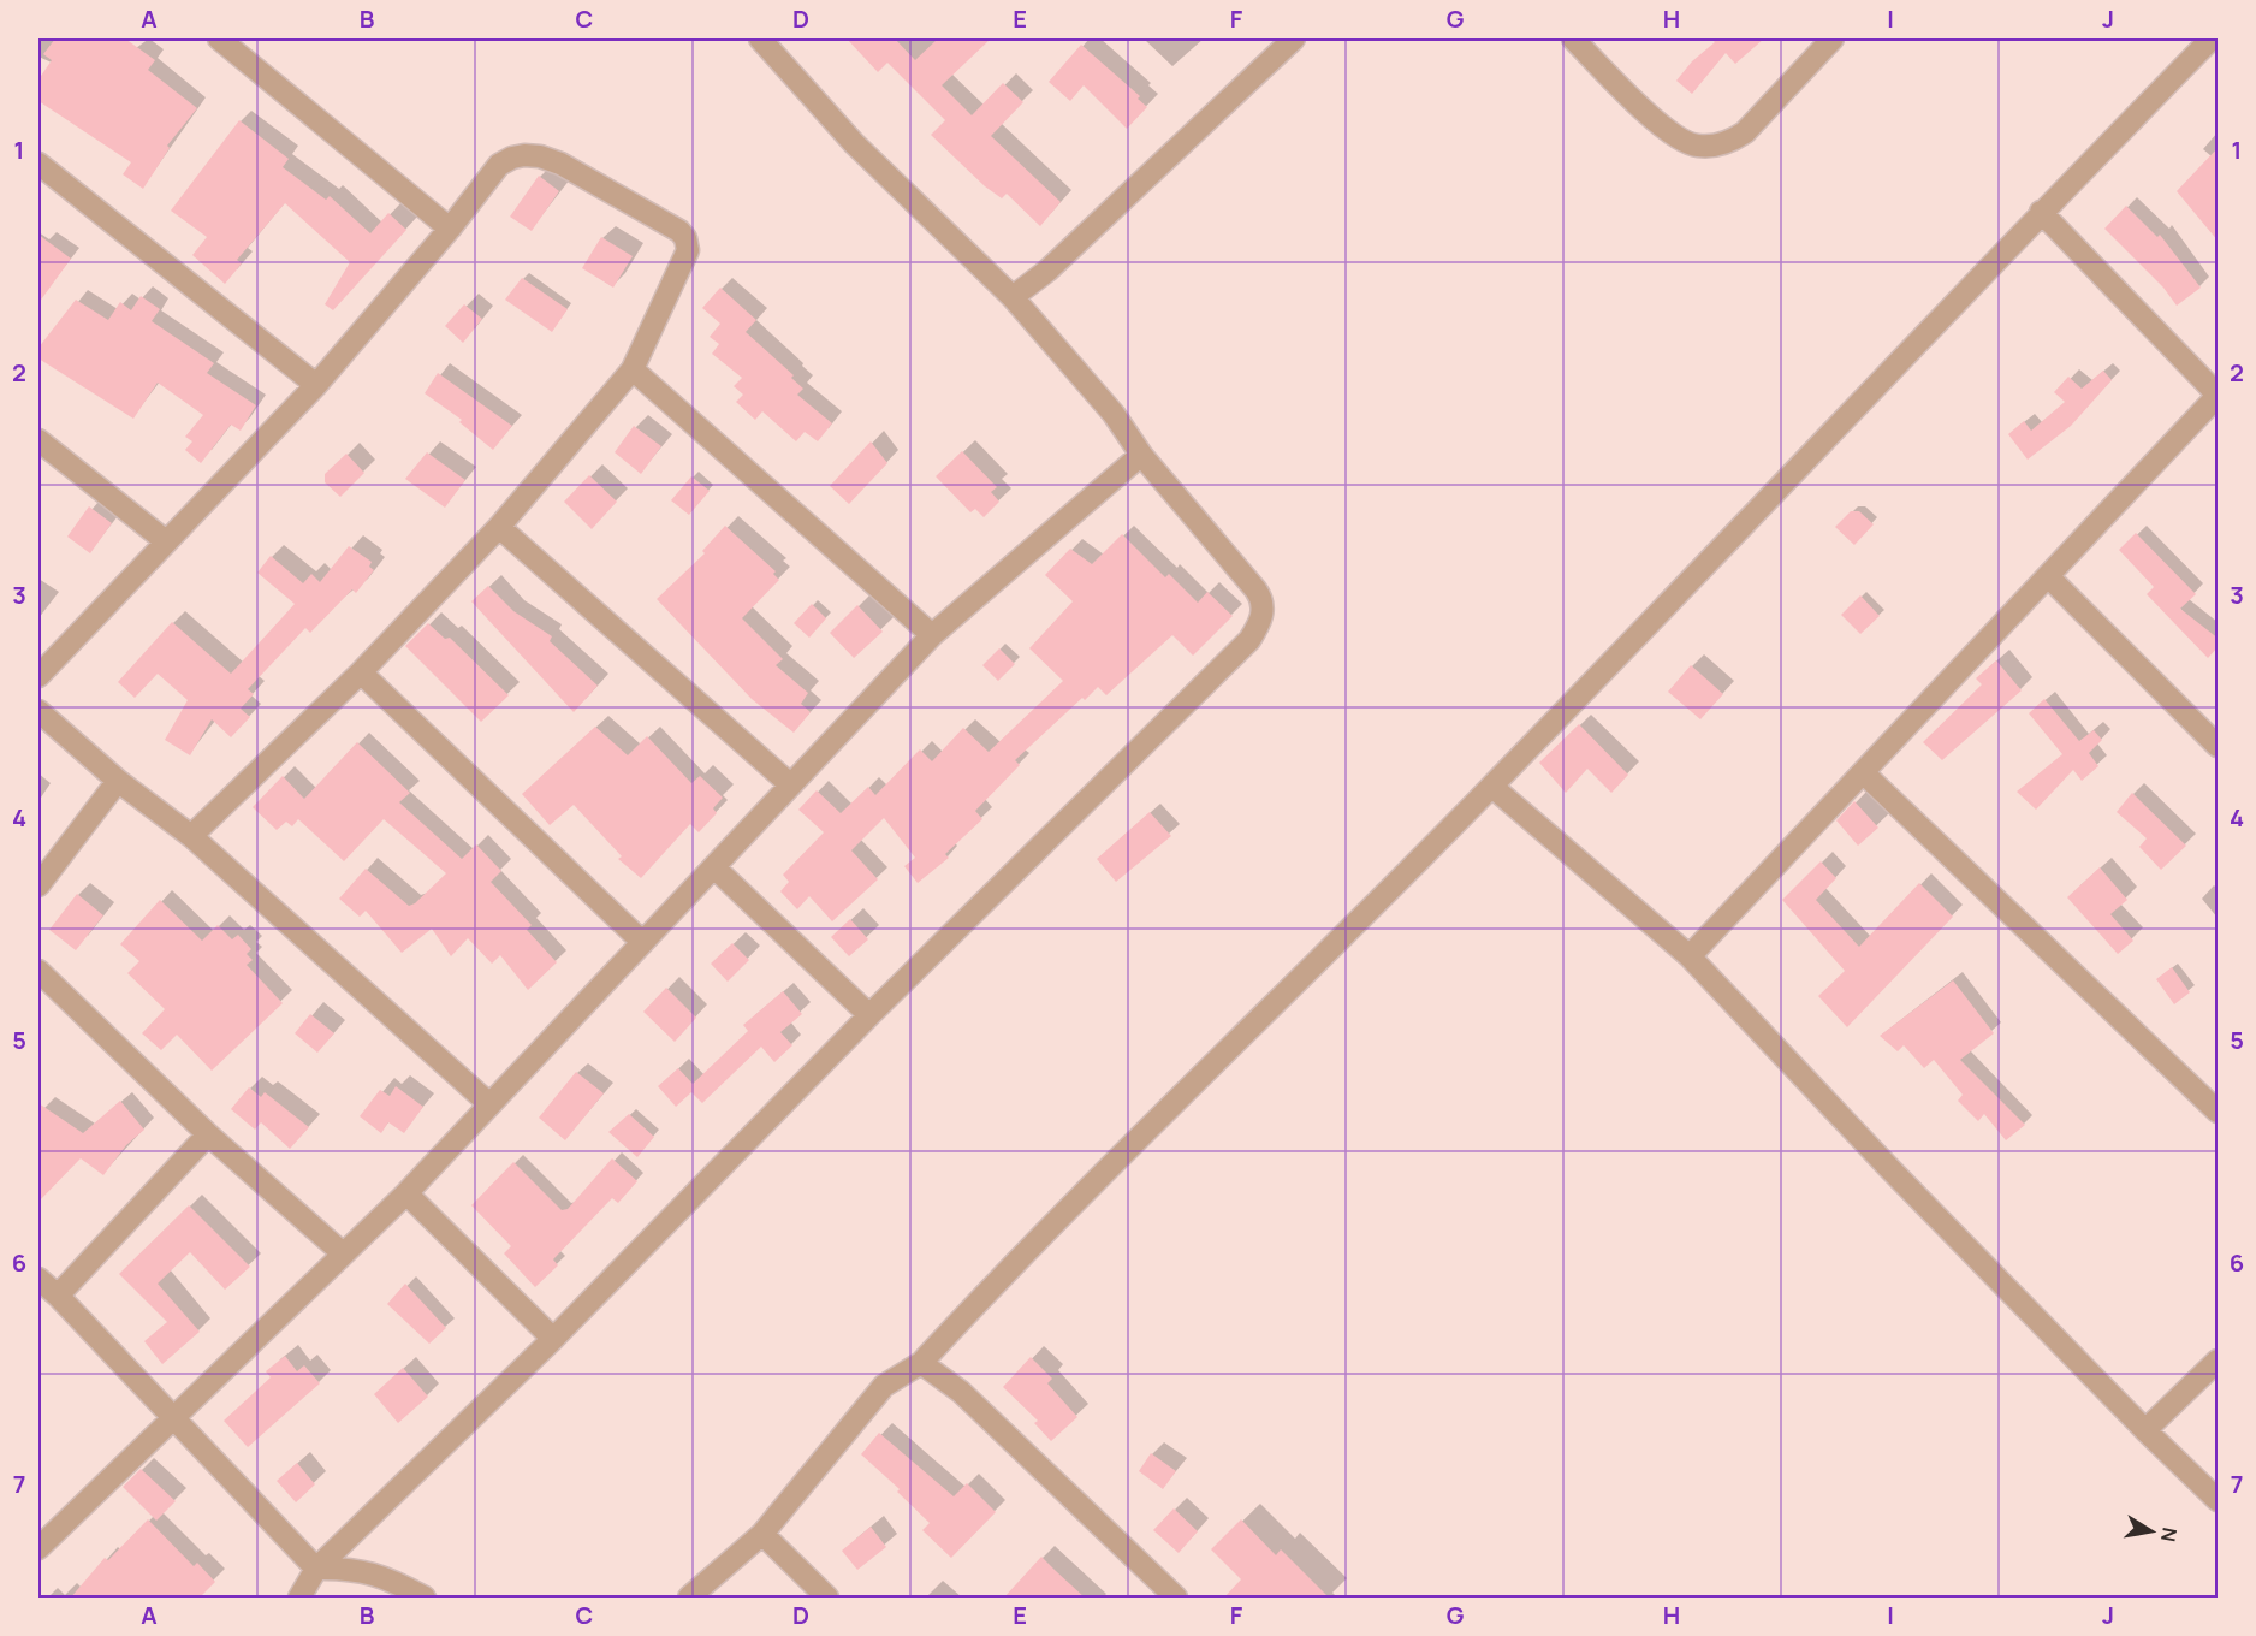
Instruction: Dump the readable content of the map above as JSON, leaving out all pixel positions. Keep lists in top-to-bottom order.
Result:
{
  "north": "right",
  "grid": {
    "columns": [
      "A",
      "B",
      "C",
      "D",
      "E",
      "F",
      "G",
      "H",
      "I",
      "J"
    ],
    "rows": [
      "1",
      "2",
      "3",
      "4",
      "5",
      "6",
      "7"
    ]
  }
}
